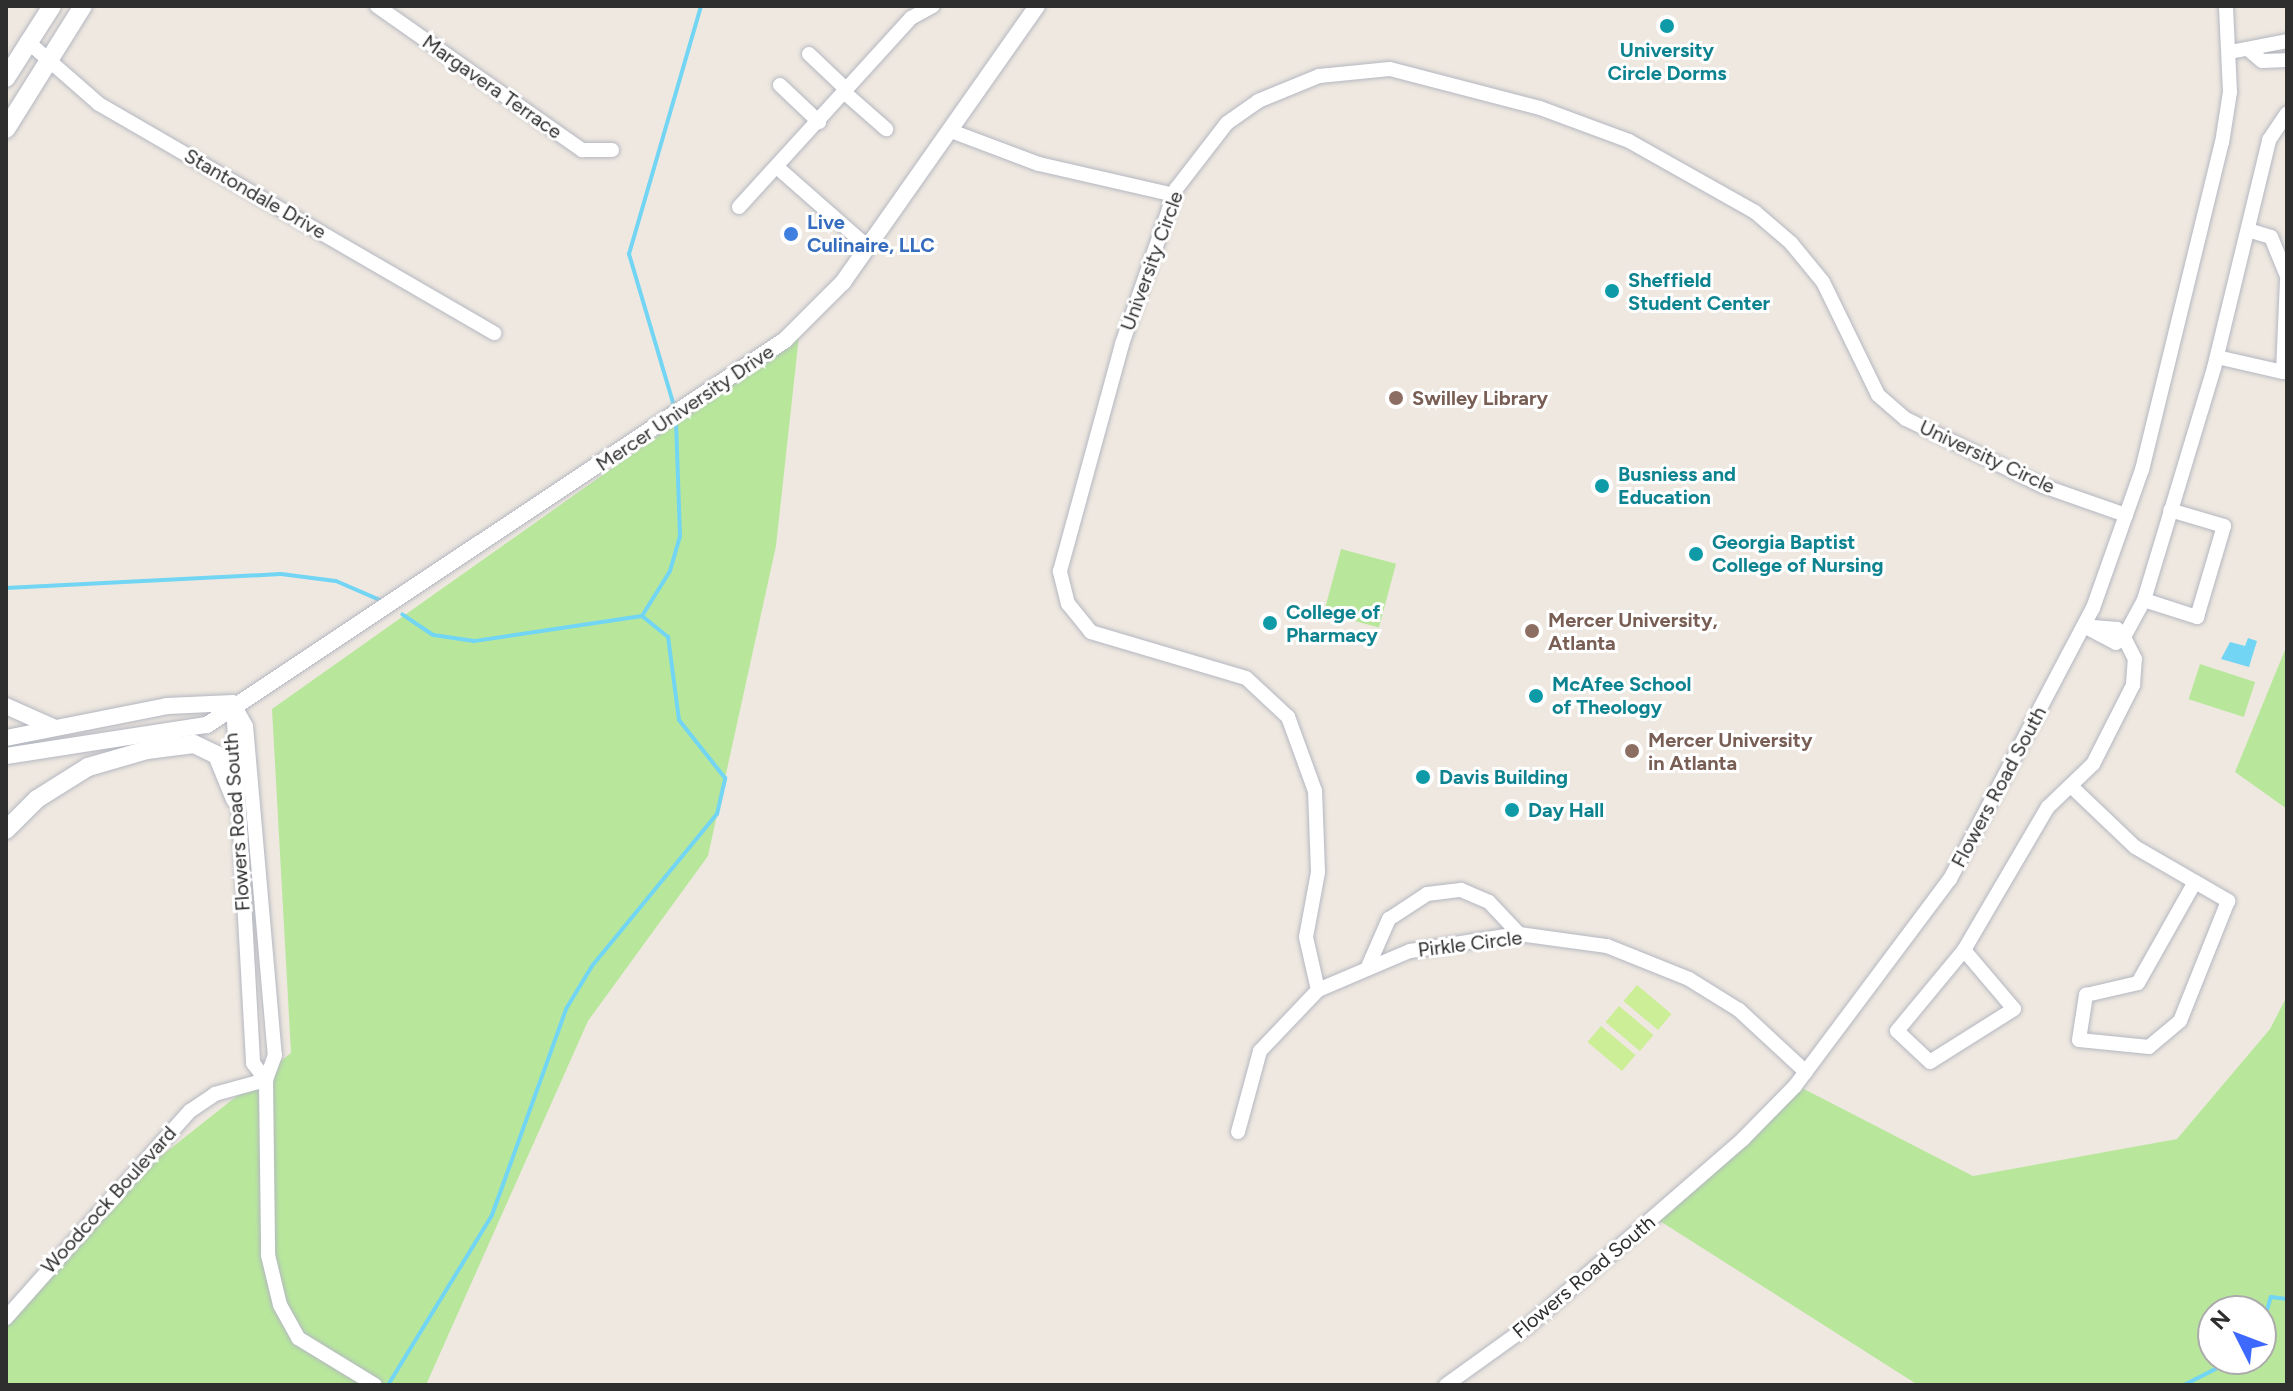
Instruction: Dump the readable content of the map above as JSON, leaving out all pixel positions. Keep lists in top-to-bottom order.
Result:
{
  "streets": {
    "street": [
      "Margavera Terrace",
      "Stantondale Drive",
      "University Circle",
      "Mercer University Drive",
      "Flowers Road South",
      "Pirkle Circle",
      "Woodcock Boulevard"
    ]
  },
  "crossings": [
    ["University Circle", "Flowers Road South"],
    ["University Circle", "Pirkle Circle"],
    ["Mercer University Drive", "Flowers Road South"],
    ["Flowers Road South", "Pirkle Circle"],
    ["Flowers Road South", "Woodcock Boulevard"]
  ],
  "places": [
    "University Circle Dorms",
    "Live Culinaire, LLC",
    "Sheffield Student Center",
    "Swilley Library",
    "Busniess and Education",
    "Georgia Baptist College of Nursing",
    "College of Pharmacy",
    "Mercer University, Atlanta",
    "McAfee School of Theology",
    "Mercer University in Atlanta",
    "Davis Building",
    "Day Hall"
  ],
  "north": "top left"
}
